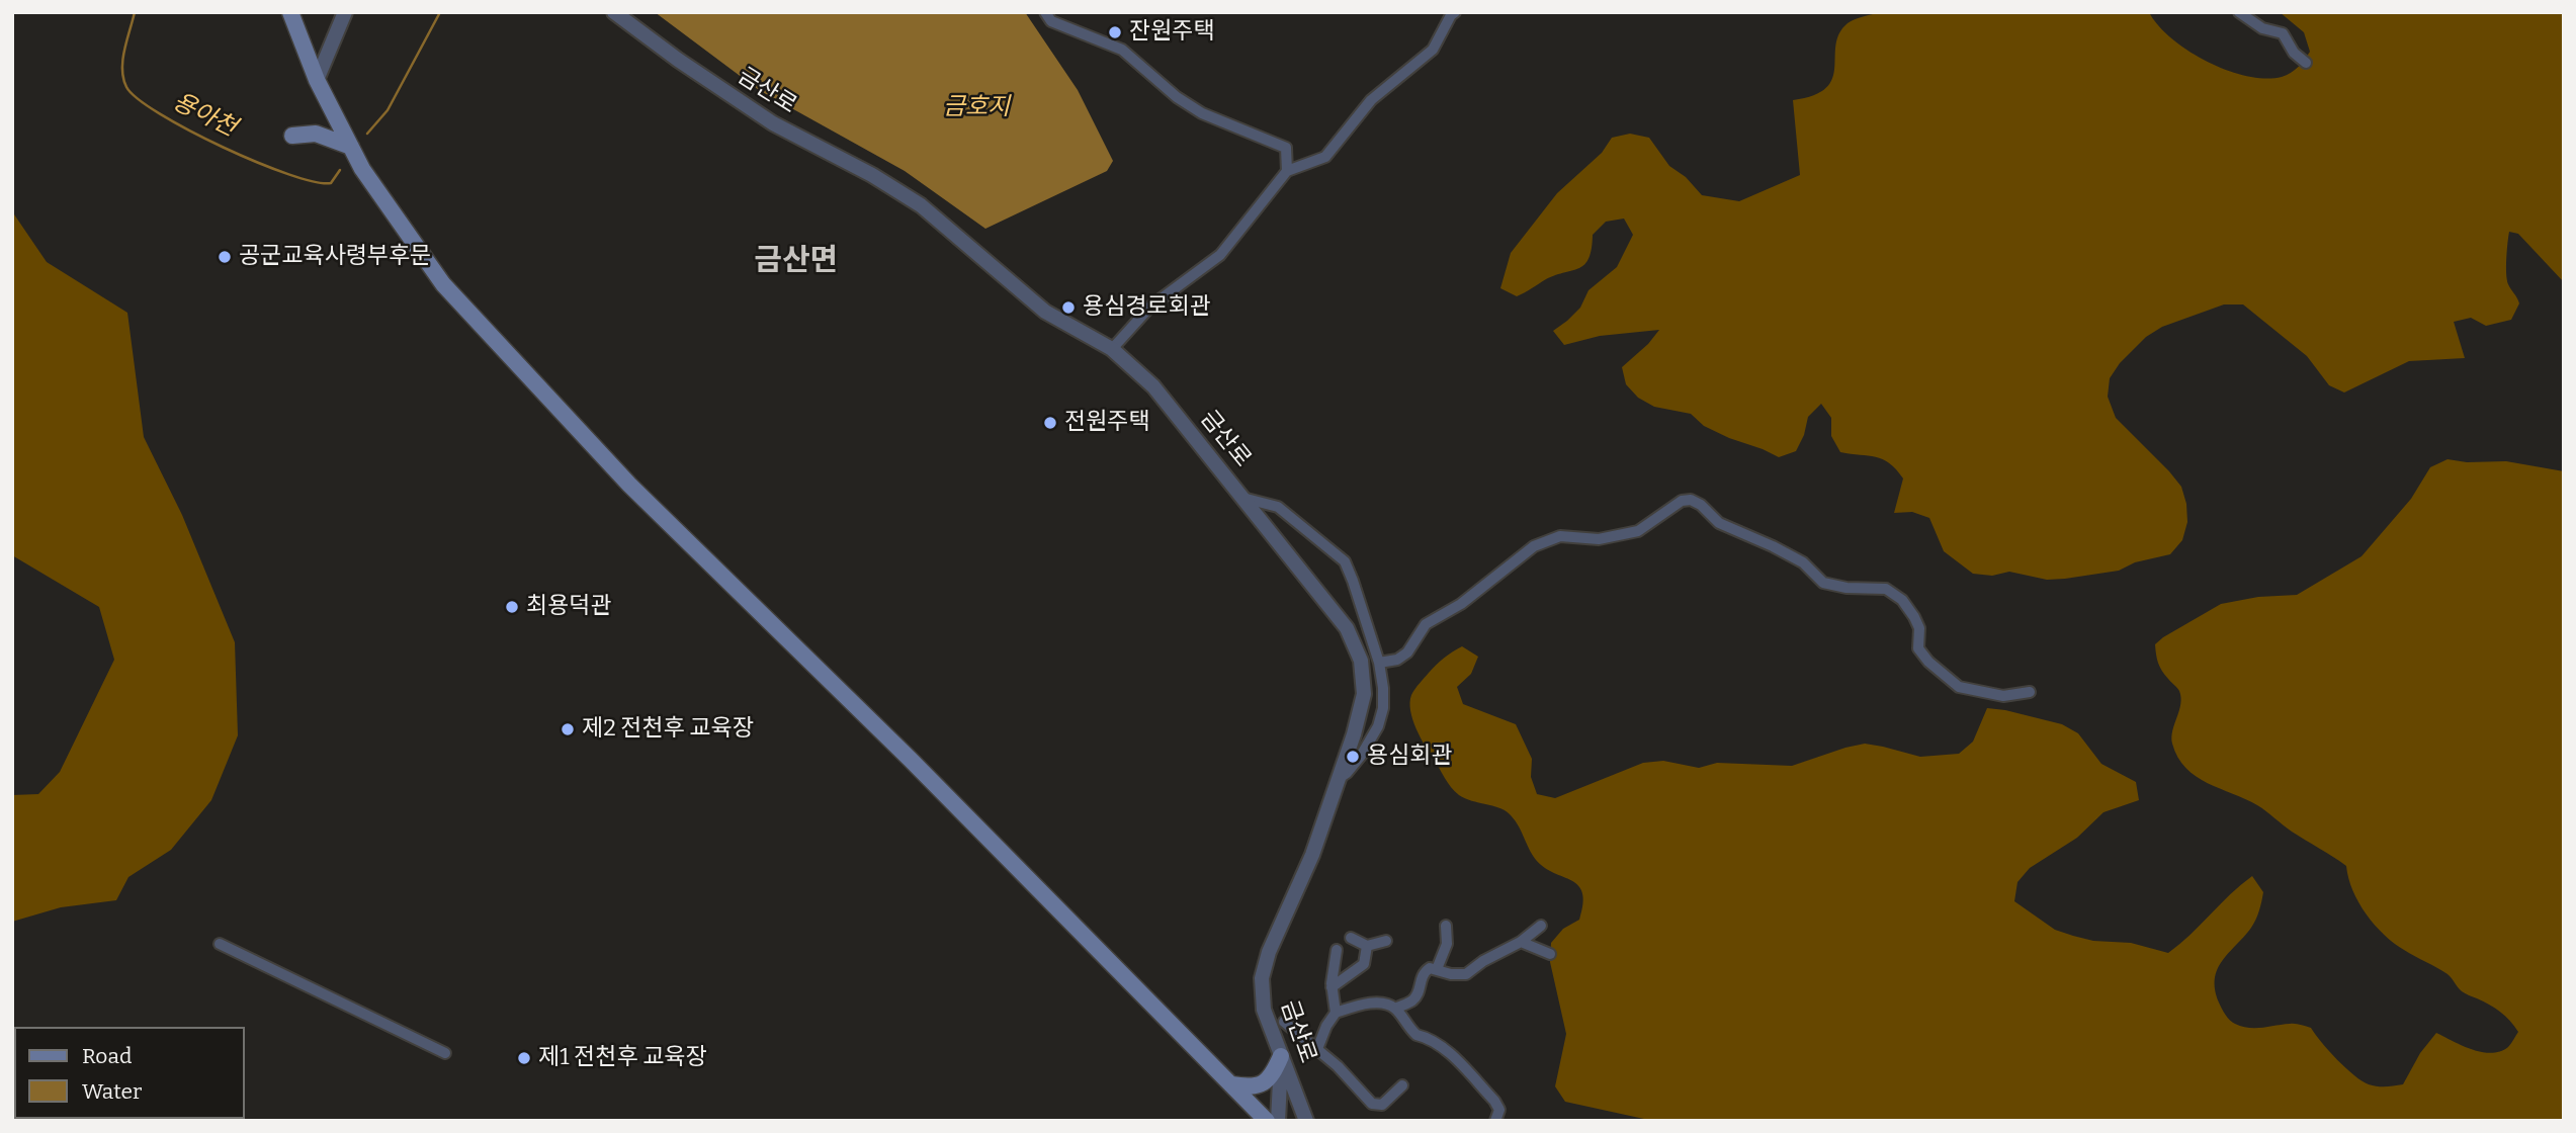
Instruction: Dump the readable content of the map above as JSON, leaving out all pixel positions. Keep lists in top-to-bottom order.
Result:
{
  "streets": {
    "street": ["금산로"]
  },
  "districts": ["금산면"],
  "water": ["금호지", "용아천"],
  "places": [
    "잔원주택",
    "공군교육사령부후문",
    "용심경로회관",
    "전원주택",
    "최용덕관",
    "제2 전천후 교육장",
    "용심회관",
    "제1 전천후 교육장"
  ],
  "legend": ["Road", "Water"]
}
